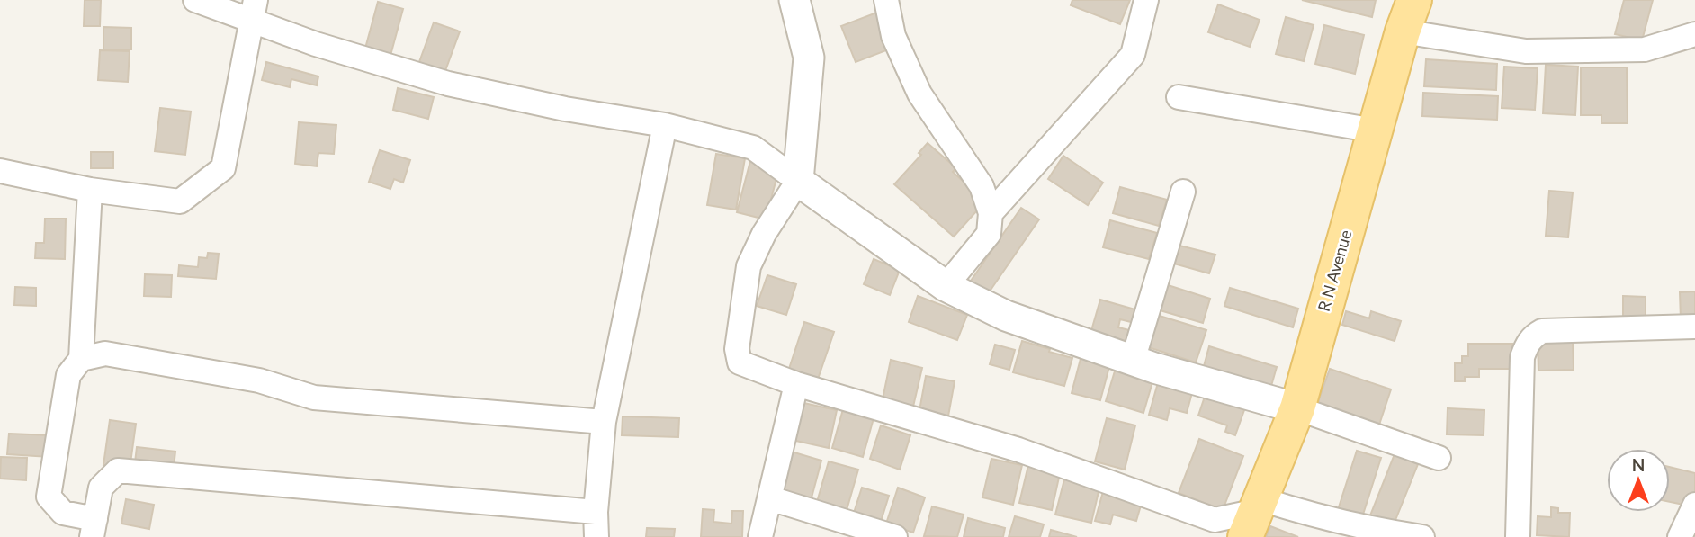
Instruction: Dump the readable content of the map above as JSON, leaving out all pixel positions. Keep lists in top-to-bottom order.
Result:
{
  "streets": {
    "main road": ["R N Avenue"]
  },
  "north": "top"
}
